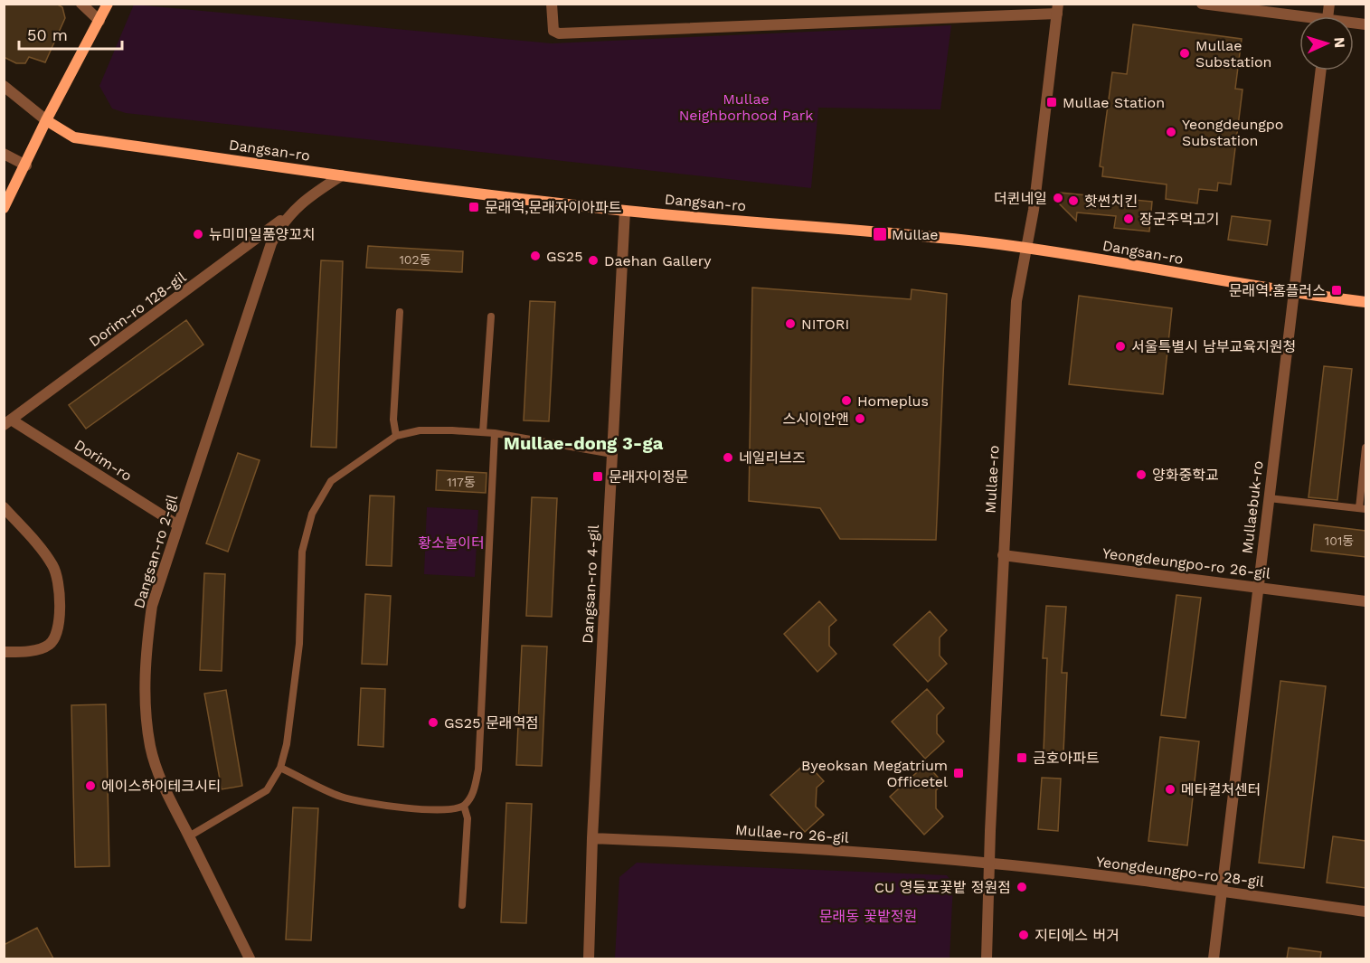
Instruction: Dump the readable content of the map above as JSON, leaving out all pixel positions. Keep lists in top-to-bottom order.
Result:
{
  "streets": {
    "main road": ["Dangsan-ro"],
    "street": [
      "Dorim-ro 128-gil",
      "Dorim-ro",
      "Mullae-ro",
      "Mullaebuk-ro",
      "Dangsan-ro 2-gil",
      "Yeongdeungpo-ro 26-gil",
      "Dangsan-ro 4-gil",
      "Mullae-ro 26-gil",
      "Yeongdeungpo-ro 28-gil"
    ]
  },
  "crossings": [
    ["Dangsan-ro", "Mullae-ro"],
    ["Dangsan-ro", "Mullaebuk-ro"],
    ["Dangsan-ro", "Dangsan-ro 2-gil"],
    ["Dangsan-ro", "Dangsan-ro 4-gil"],
    ["Dorim-ro 128-gil", "Dorim-ro"],
    ["Dorim-ro 128-gil", "Dangsan-ro 2-gil"],
    ["Dorim-ro", "Dangsan-ro 2-gil"],
    ["Mullae-ro", "Yeongdeungpo-ro 26-gil"],
    ["Mullae-ro", "Mullae-ro 26-gil"],
    ["Mullae-ro", "Yeongdeungpo-ro 28-gil"],
    ["Mullaebuk-ro", "Yeongdeungpo-ro 26-gil"],
    ["Mullaebuk-ro", "Yeongdeungpo-ro 28-gil"],
    ["Dangsan-ro 4-gil", "Mullae-ro 26-gil"],
    ["Mullae-ro 26-gil", "Yeongdeungpo-ro 28-gil"]
  ],
  "districts": ["Mullae-dong 3-ga"],
  "parks": ["Mullae Neighborhood Park", "황소놀이터", "문래동 꽃밭정원"],
  "places": {
    "other": [
      "Mullae Substation",
      "Yeongdeungpo Substation",
      "더퀸네일",
      "핫썬치킨",
      "장군주먹고기",
      "뉴미미일품양꼬치",
      "GS25",
      "Daehan Gallery",
      "NITORI",
      "서울특별시 남부교육지원청",
      "Homeplus",
      "스시이안앤",
      "네일리브즈",
      "양화중학교",
      "GS25 문래역점",
      "에이스하이테크시티",
      "메타컬처센터",
      "CU 영등포꽃밭 정원점",
      "지티에스 버거"
    ],
    "transit": [
      "Mullae Station",
      "문래역,문래자이아파트",
      "Mullae",
      "문래역.홈플러스",
      "문래자이정문",
      "금호아파트",
      "Byeoksan Megatrium Officetel"
    ]
  },
  "house_numbers": ["102동", "117동", "101동"],
  "scale_bar": "50 m",
  "north": "right"
}
